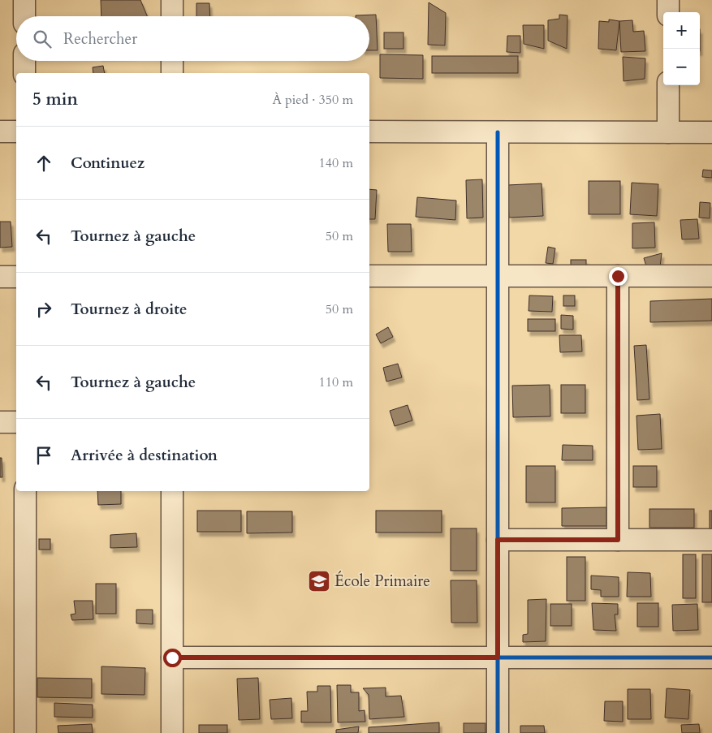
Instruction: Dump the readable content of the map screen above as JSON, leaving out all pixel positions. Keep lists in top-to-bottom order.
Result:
{
  "places": {
    "school or university": ["École Primaire"]
  },
  "page": {
    "map_buttons": ["+", "−"],
    "search": "Rechercher",
    "heading": ["5 min", "À pied · 350 m"],
    "list": [
      ["Continuez", "140 m"],
      ["Tournez à gauche", "50 m"],
      ["Tournez à droite", "50 m"],
      ["Tournez à gauche", "110 m"],
      "Arrivée à destination"
    ]
  }
}
